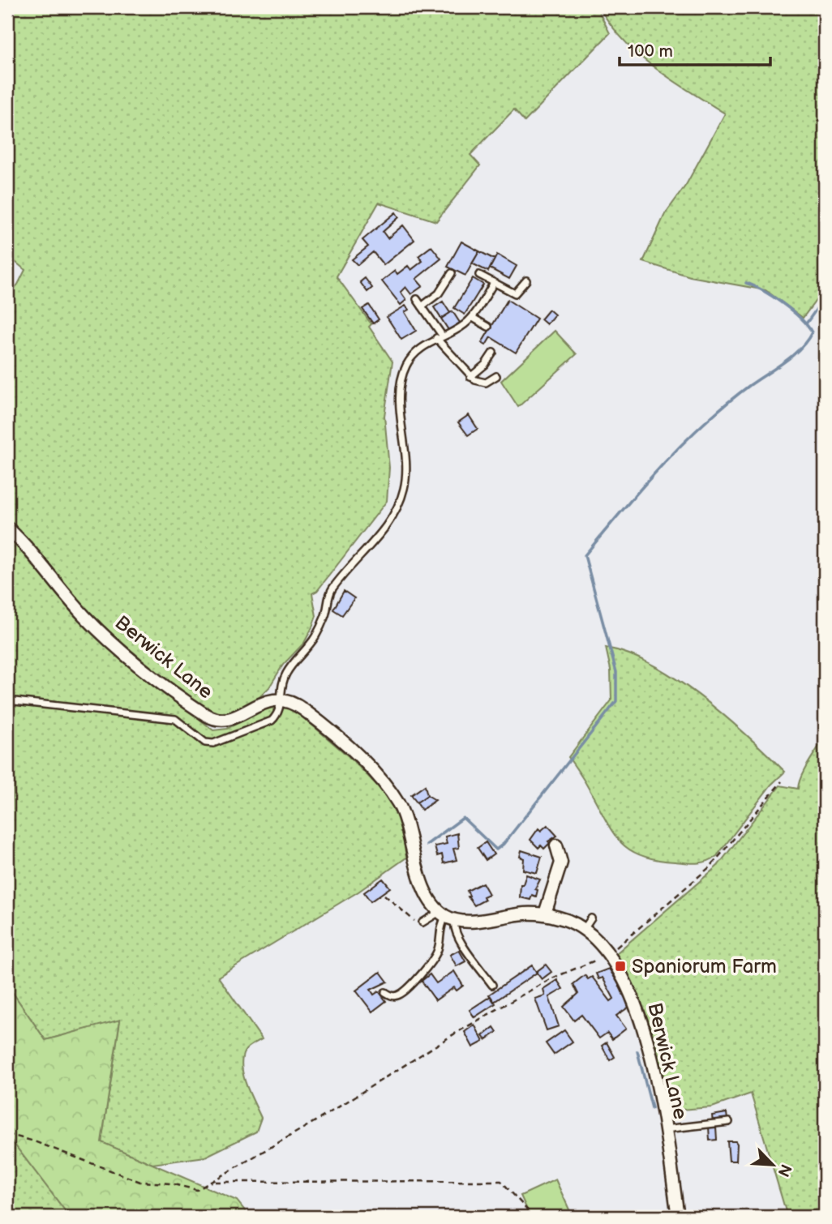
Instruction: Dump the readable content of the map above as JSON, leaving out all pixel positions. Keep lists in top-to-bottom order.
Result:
{
  "streets": {
    "street": ["Berwick Lane"]
  },
  "places": {
    "transit": ["Spaniorum Farm"]
  },
  "scale_bar": "100 m",
  "north": "bottom right"
}
